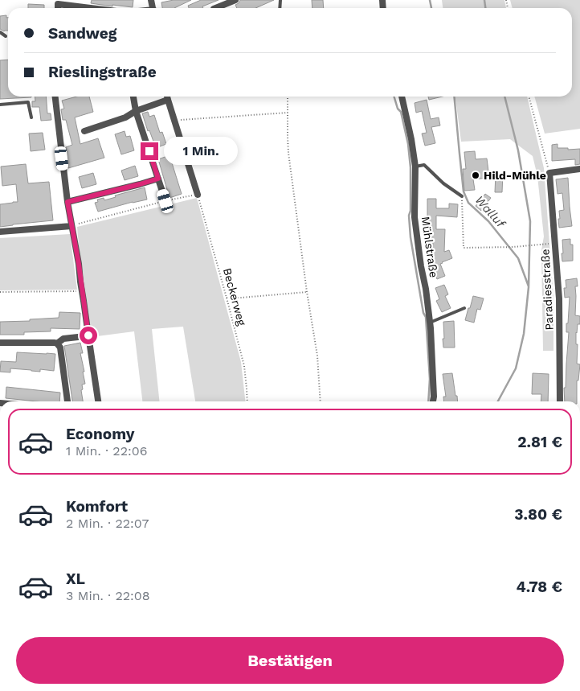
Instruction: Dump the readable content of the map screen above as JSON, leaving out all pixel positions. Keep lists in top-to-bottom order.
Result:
{
  "streets": {
    "street": ["Mühlstraße", "Paradiesstraße"],
    "path": ["Beckerweg"]
  },
  "water": ["Walluf"],
  "places": ["Hild-Mühle"],
  "page": {
    "banner": ["Sandweg", "Rieslingstraße"],
    "bubble": "1 Min.",
    "list": [
      {
        "name": "Economy",
        "note": "1 Min. · 22:06",
        "value": "2.81 €"
      },
      {
        "name": "Komfort",
        "note": "2 Min. · 22:07",
        "value": "3.80 €"
      },
      {
        "name": "XL",
        "note": "3 Min. · 22:08",
        "value": "4.78 €"
      }
    ],
    "buttons": "Bestätigen"
  }
}
